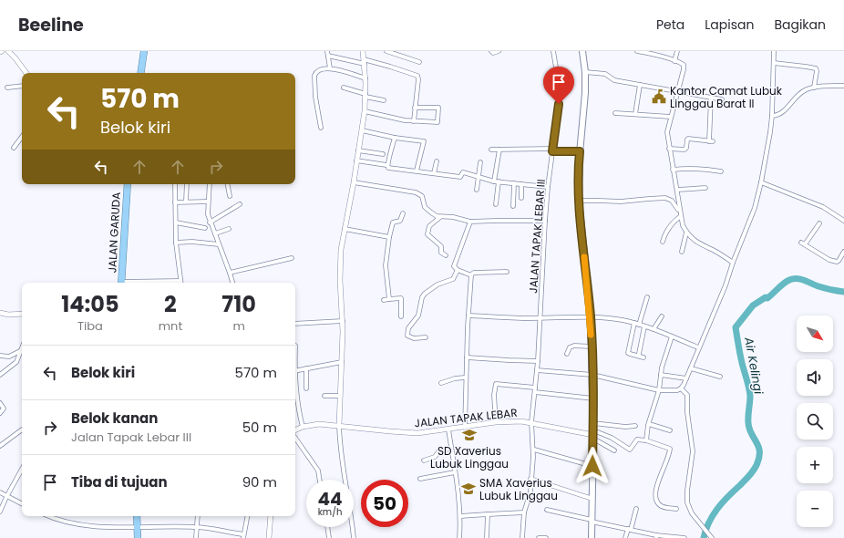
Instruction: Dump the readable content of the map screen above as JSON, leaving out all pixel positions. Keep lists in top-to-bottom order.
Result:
{
  "streets": {
    "highway": ["JALAN GARUDA"],
    "street": ["JALAN TAPAK LEBAR III", "JALAN TAPAK LEBAR"]
  },
  "crossings": [
    ["JALAN TAPAK LEBAR III", "JALAN TAPAK LEBAR"]
  ],
  "water": ["Air Kelingi"],
  "places": {
    "public building": ["Kantor Camat Lubuk Linggau Barat II"],
    "school or university": ["SD Xaverius Lubuk Linggau", "SMA Xaverius Lubuk Linggau"]
  },
  "north": "bottom right",
  "page": {
    "header": "Beeline",
    "nav": ["Peta", "Lapisan", "Bagikan"],
    "turn": ["570 m", "Belok kiri"],
    "eta": [
      "14:05",
      "Tiba",
      "2",
      "mnt",
      "710",
      "m"
    ],
    "map_buttons": ["+", "−"],
    "list": [
      {
        "name": "Belok kiri",
        "value": "570 m"
      },
      {
        "name": "Belok kanan",
        "note": "Jalan Tapak Lebar III",
        "value": "50 m"
      },
      {
        "name": "Tiba di tujuan",
        "value": "90 m"
      }
    ],
    "speed": "44 km/h",
    "limit": "50"
  }
}
